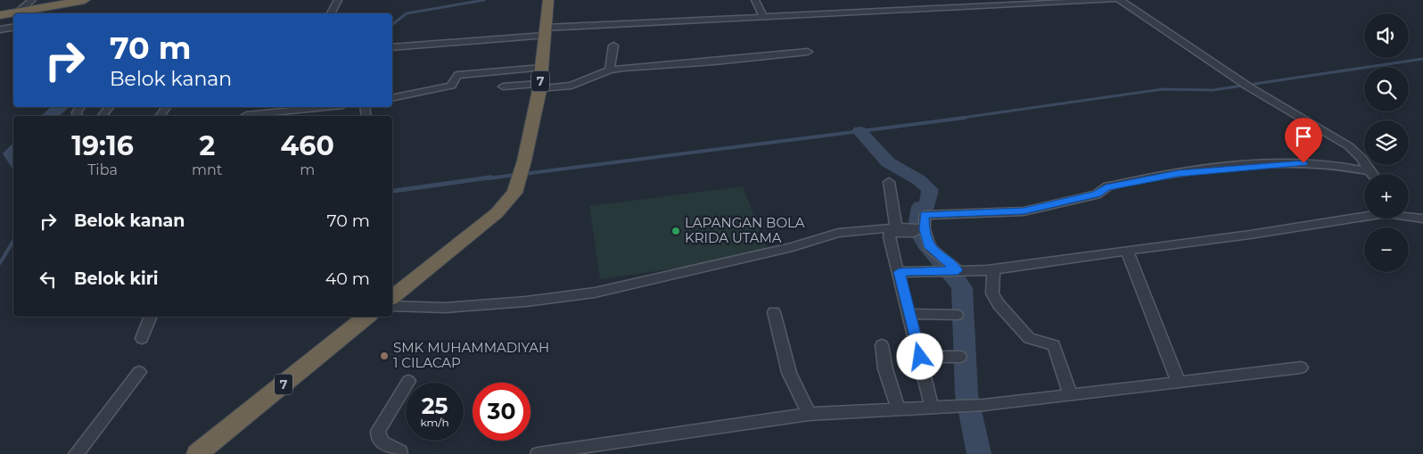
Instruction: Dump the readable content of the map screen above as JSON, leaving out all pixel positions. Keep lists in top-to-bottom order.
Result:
{
  "streets": {
    "highway": ["7"]
  },
  "places": ["LAPANGAN BOLA KRIDA UTAMA", "SMK MUHAMMADIYAH 1 CILACAP"],
  "page": {
    "map_buttons": ["+", "−"],
    "turn": ["70 m", "Belok kanan"],
    "eta": [
      "19:16",
      "Tiba",
      "2",
      "mnt",
      "460",
      "m"
    ],
    "list": [
      {
        "name": "Belok kanan",
        "value": "70 m"
      },
      {
        "name": "Belok kiri",
        "value": "40 m"
      }
    ],
    "speed": "25 km/h",
    "limit": "30"
  }
}
